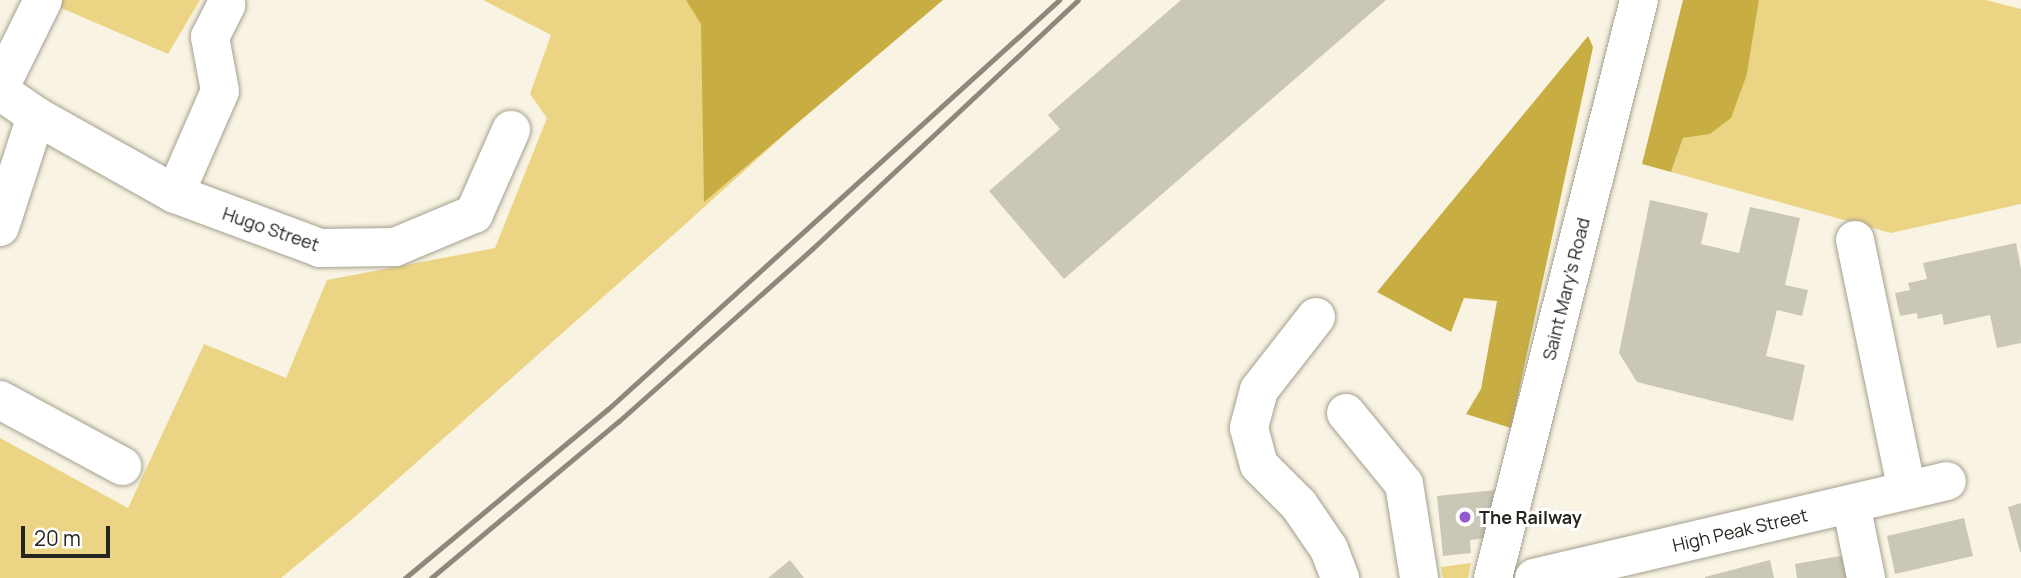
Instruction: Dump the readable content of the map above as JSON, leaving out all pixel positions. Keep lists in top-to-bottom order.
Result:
{
  "streets": {
    "street": ["Hugo Street", "Saint Mary's Road", "High Peak Street"]
  },
  "places": ["The Railway"],
  "scale_bar": "20 m"
}
